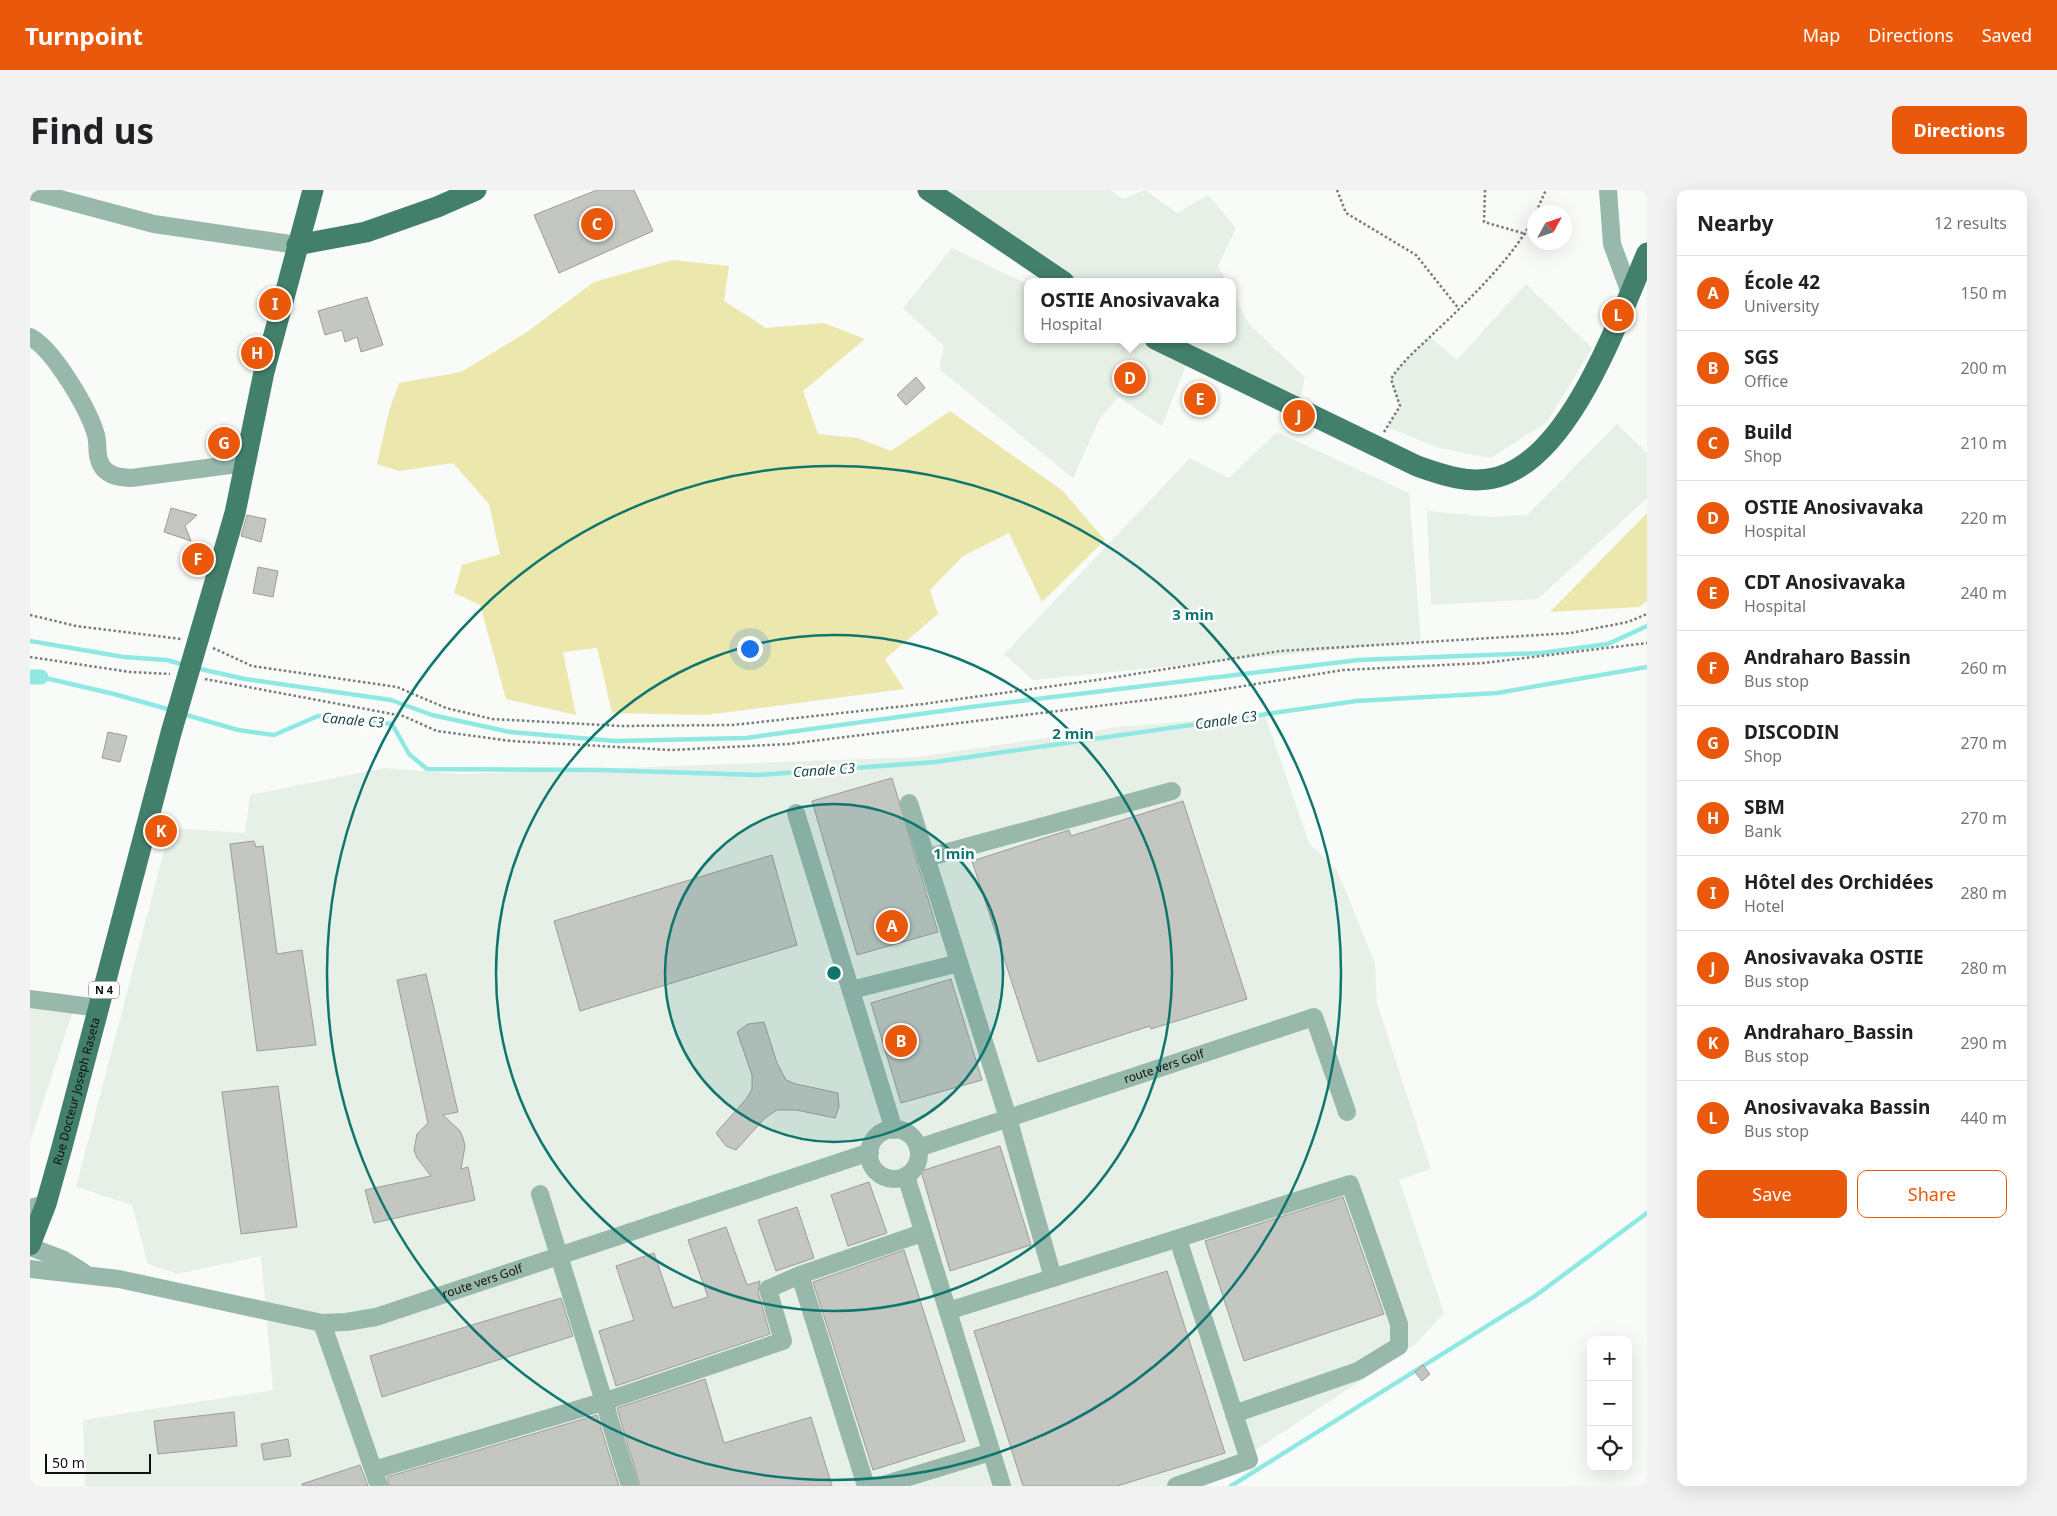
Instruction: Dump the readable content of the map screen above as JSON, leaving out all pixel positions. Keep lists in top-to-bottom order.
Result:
{
  "streets": {
    "main road": ["N 4", "Rue Docteur Joseph Raseta"],
    "street": ["route vers Golf"]
  },
  "crossings": [
    ["N 4", "Rue Docteur Joseph Raseta"],
    ["route vers Golf", "Rue Docteur Joseph Raseta"]
  ],
  "water": ["Canale C3"],
  "scale_bar": "50 m",
  "north": "top right",
  "page": {
    "header": "Turnpoint",
    "nav": ["Map", "Directions", "Saved"],
    "buttons": [
      "Directions",
      ["Save", "Share"]
    ],
    "title": "Find us",
    "heading": ["Nearby", "12 results"],
    "pins": [
      "C",
      "I",
      "L",
      "H",
      "D",
      "E",
      "J",
      "G",
      "F",
      "K",
      "A",
      "B"
    ],
    "list": [
      {
        "mark": "A",
        "name": "École 42",
        "note": "University",
        "value": "150 m"
      },
      {
        "mark": "B",
        "name": "SGS",
        "note": "Office",
        "value": "200 m"
      },
      {
        "mark": "C",
        "name": "Build",
        "note": "Shop",
        "value": "210 m"
      },
      {
        "mark": "D",
        "name": "OSTIE Anosivavaka",
        "note": "Hospital",
        "value": "220 m"
      },
      {
        "mark": "E",
        "name": "CDT Anosivavaka",
        "note": "Hospital",
        "value": "240 m"
      },
      {
        "mark": "F",
        "name": "Andraharo Bassin",
        "note": "Bus stop",
        "value": "260 m"
      },
      {
        "mark": "G",
        "name": "DISCODIN",
        "note": "Shop",
        "value": "270 m"
      },
      {
        "mark": "H",
        "name": "SBM",
        "note": "Bank",
        "value": "270 m"
      },
      {
        "mark": "I",
        "name": "Hôtel des Orchidées",
        "note": "Hotel",
        "value": "280 m"
      },
      {
        "mark": "J",
        "name": "Anosivavaka OSTIE",
        "note": "Bus stop",
        "value": "280 m"
      },
      {
        "mark": "K",
        "name": "Andraharo_Bassin",
        "note": "Bus stop",
        "value": "290 m"
      },
      {
        "mark": "L",
        "name": "Anosivavaka Bassin",
        "note": "Bus stop",
        "value": "440 m"
      }
    ],
    "popup": ["OSTIE Anosivavaka", "Hospital"],
    "map_buttons": ["+", "−"],
    "scale": "50 m"
  },
  "rings": ["3 min", "2 min", "1 min"]
}
